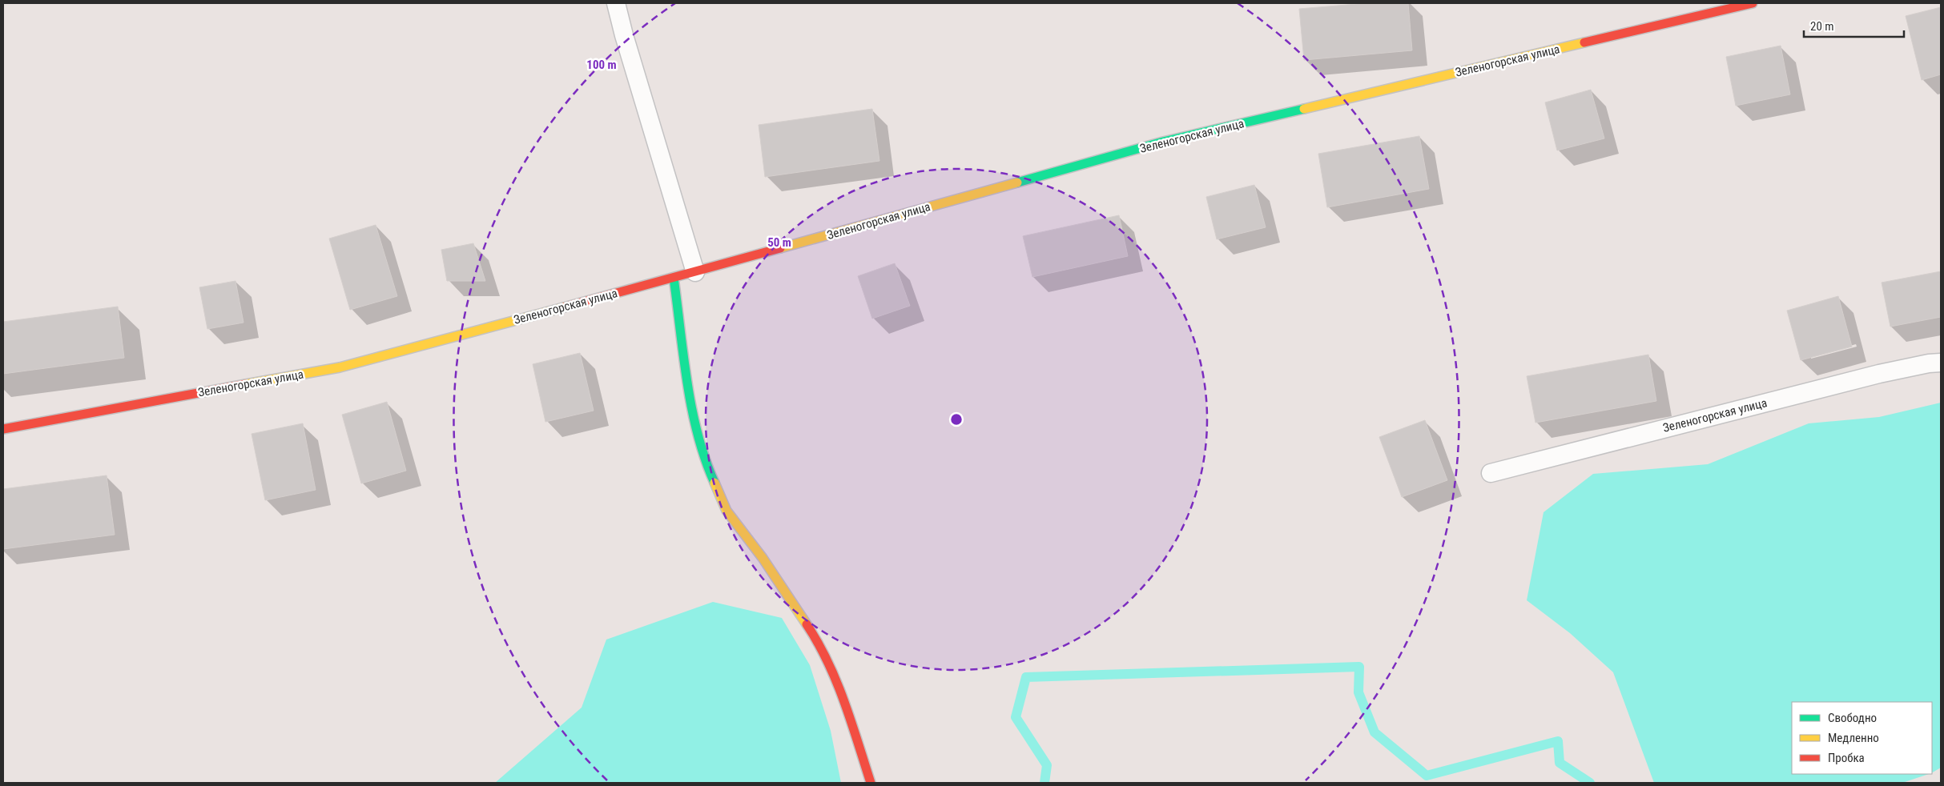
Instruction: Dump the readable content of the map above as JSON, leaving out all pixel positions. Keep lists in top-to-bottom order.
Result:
{
  "streets": {
    "street": ["Зеленогорская улица"]
  },
  "legend": ["Свободно", "Медленно", "Пробка"],
  "scale_bar": "20 m",
  "rings": ["100 m", "50 m"]
}
